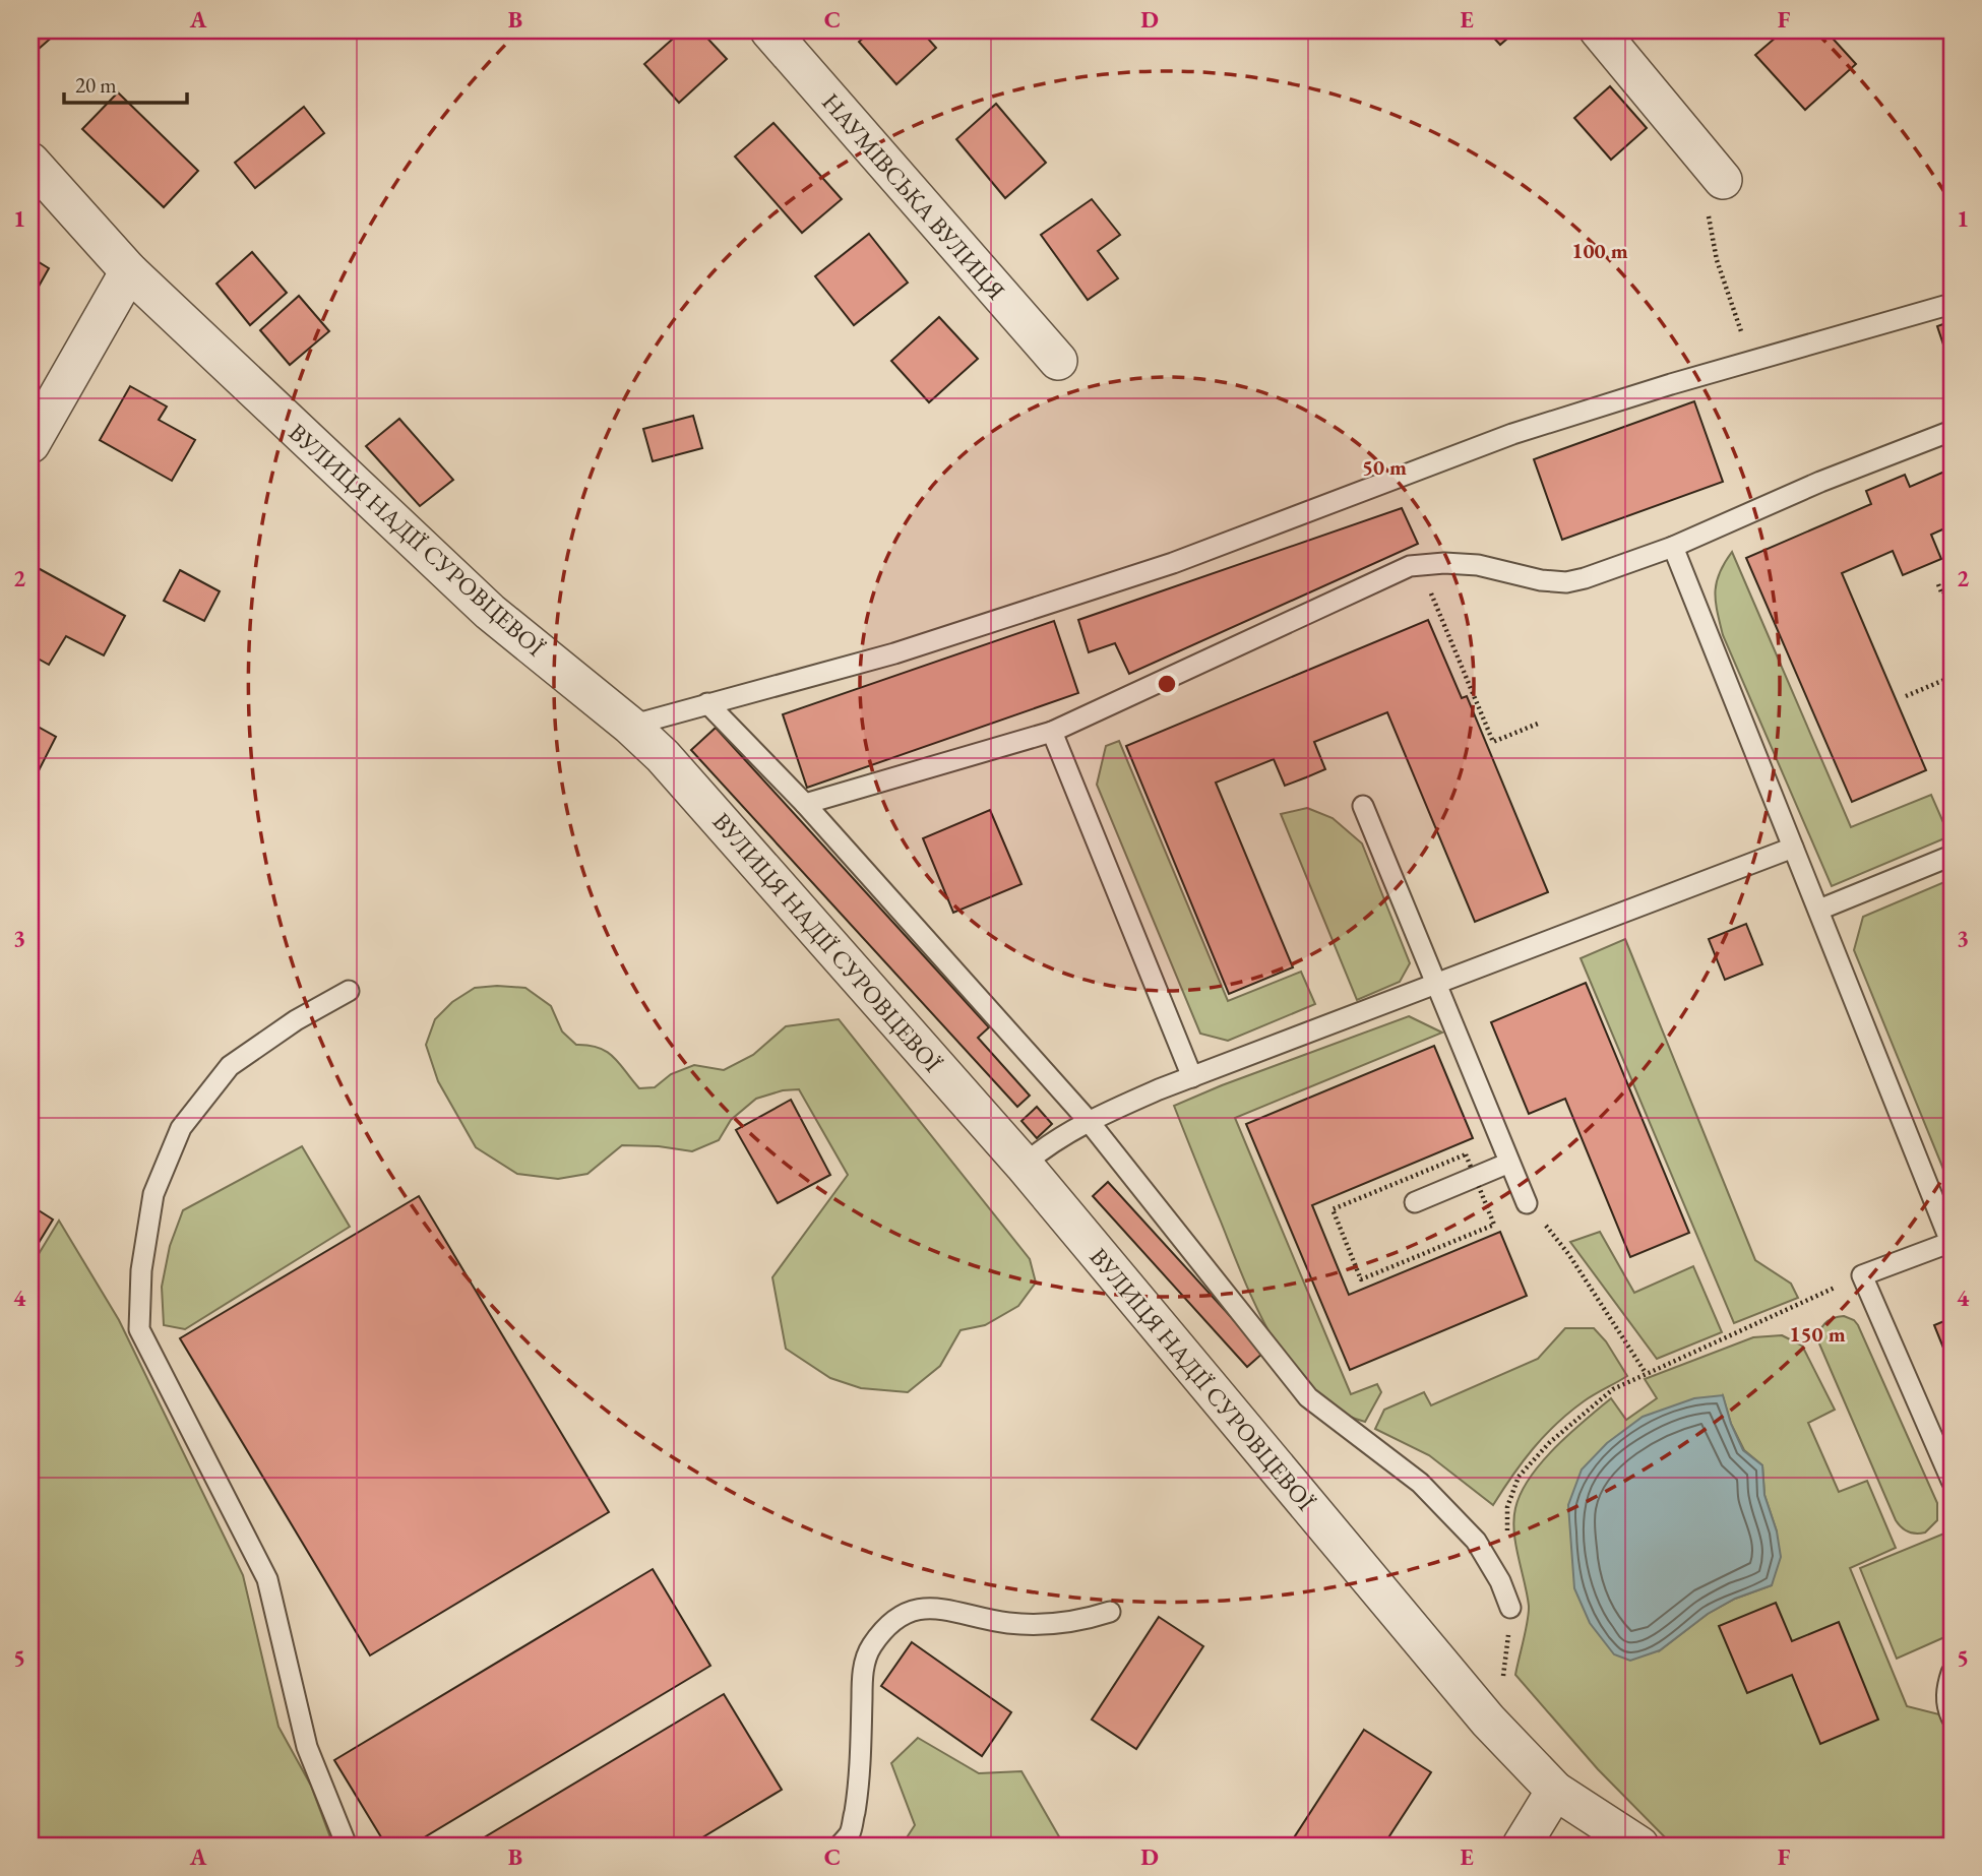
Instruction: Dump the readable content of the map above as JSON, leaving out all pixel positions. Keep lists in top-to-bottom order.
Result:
{
  "streets": {
    "street": ["НАУМІВСЬКА ВУЛИЦЯ", "ВУЛИЦЯ НАДІЇ СУРОВЦЕВОЇ"]
  },
  "scale_bar": "20 m",
  "grid": {
    "columns": [
      "A",
      "B",
      "C",
      "D",
      "E",
      "F"
    ],
    "rows": [
      "1",
      "2",
      "3",
      "4",
      "5"
    ]
  },
  "rings": ["100 m", "50 m", "150 m"]
}
